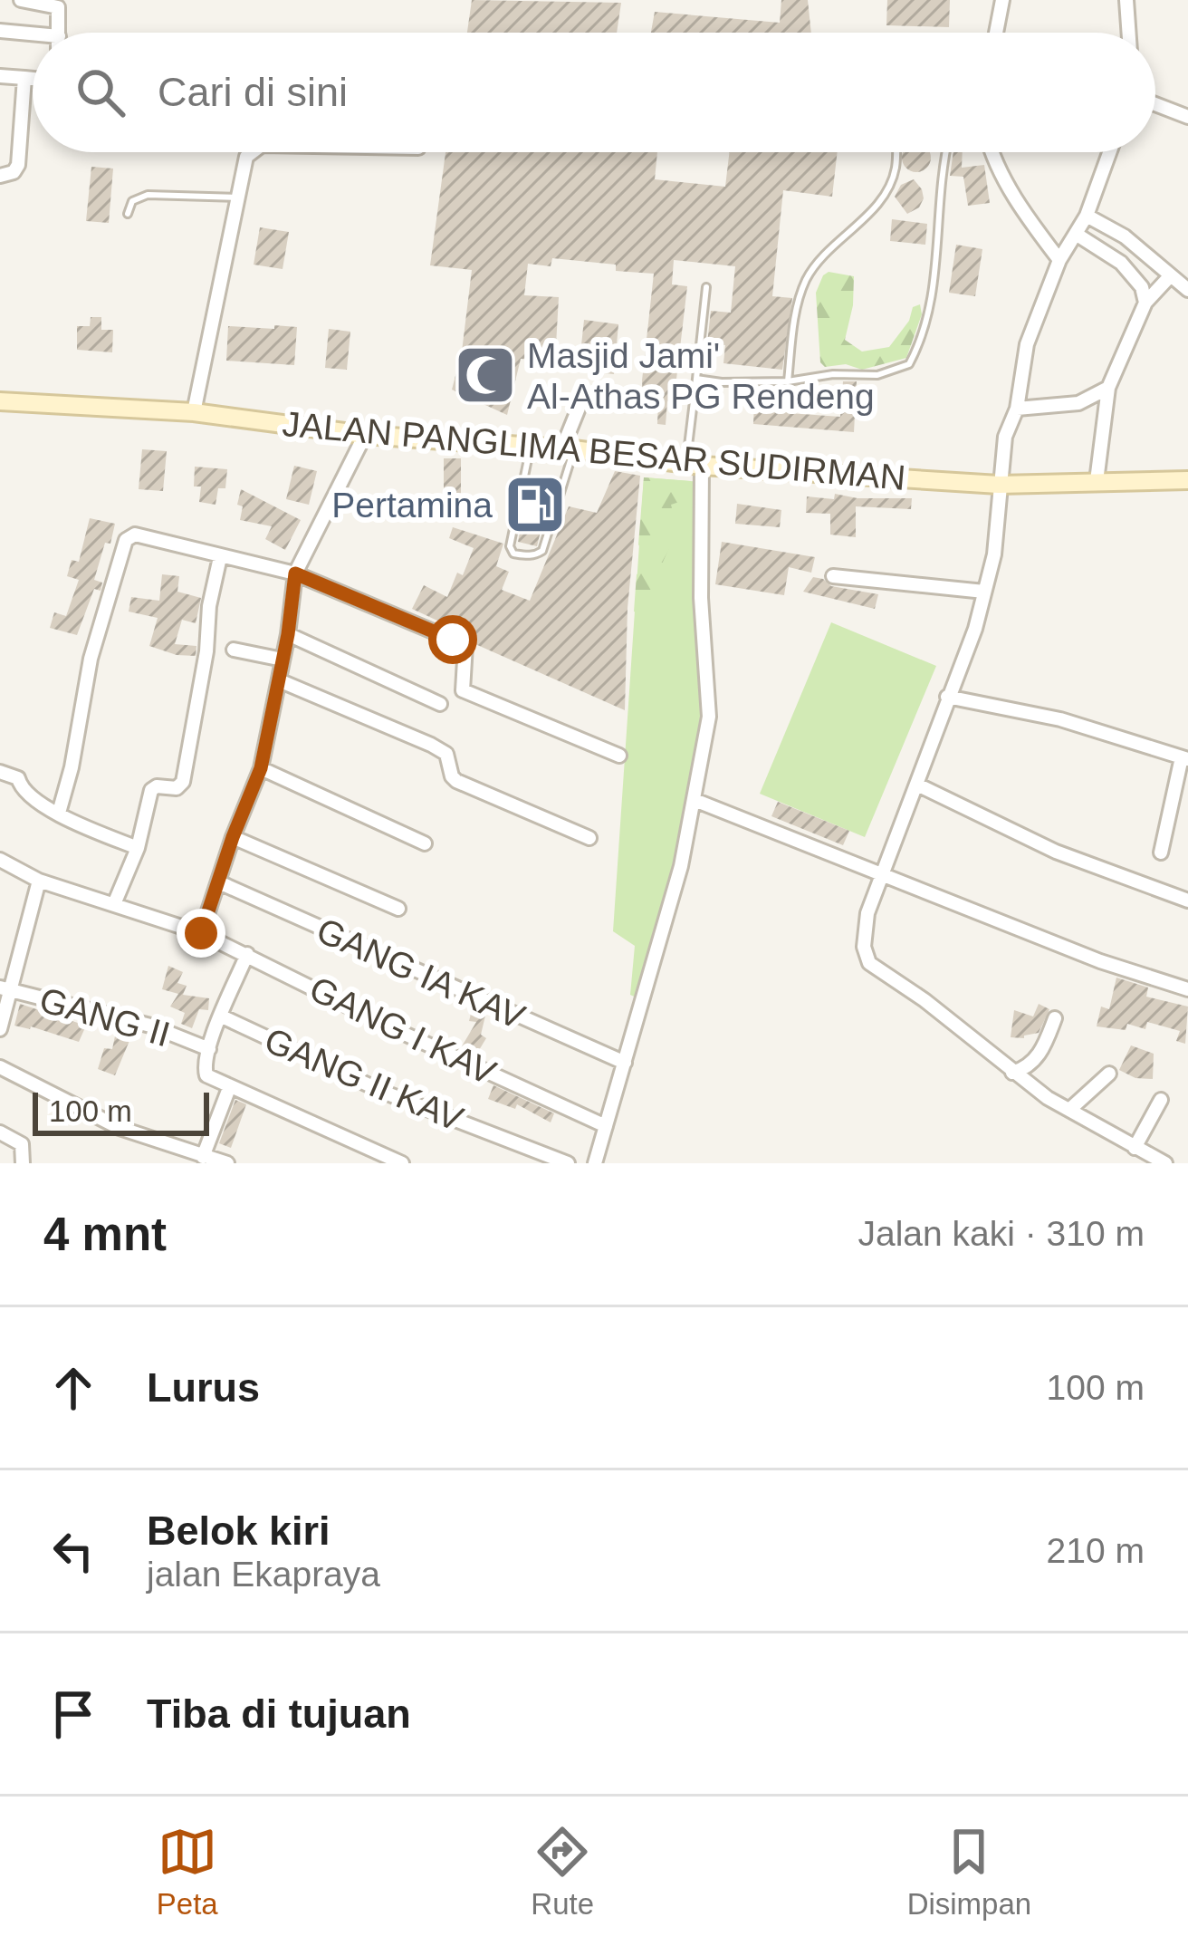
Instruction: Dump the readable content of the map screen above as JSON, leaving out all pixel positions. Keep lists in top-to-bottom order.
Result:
{
  "streets": {
    "main road": ["JALAN PANGLIMA BESAR SUDIRMAN"],
    "street": [
      "GANG IA KAV",
      "GANG II",
      "GANG I KAV",
      "GANG II KAV"
    ]
  },
  "places": {
    "mosque": ["Masjid Jami' Al-Athas PG Rendeng"],
    "fuel station": ["Pertamina"]
  },
  "scale_bar": "100 m",
  "page": {
    "search": "Cari di sini",
    "scale": "100 m",
    "heading": ["4 mnt", "Jalan kaki · 310 m"],
    "list": [
      ["Lurus", "100 m"],
      ["Belok kiri", "jalan Ekapraya", "210 m"],
      "Tiba di tujuan"
    ],
    "nav": ["Peta", "Rute", "Disimpan"]
  }
}
